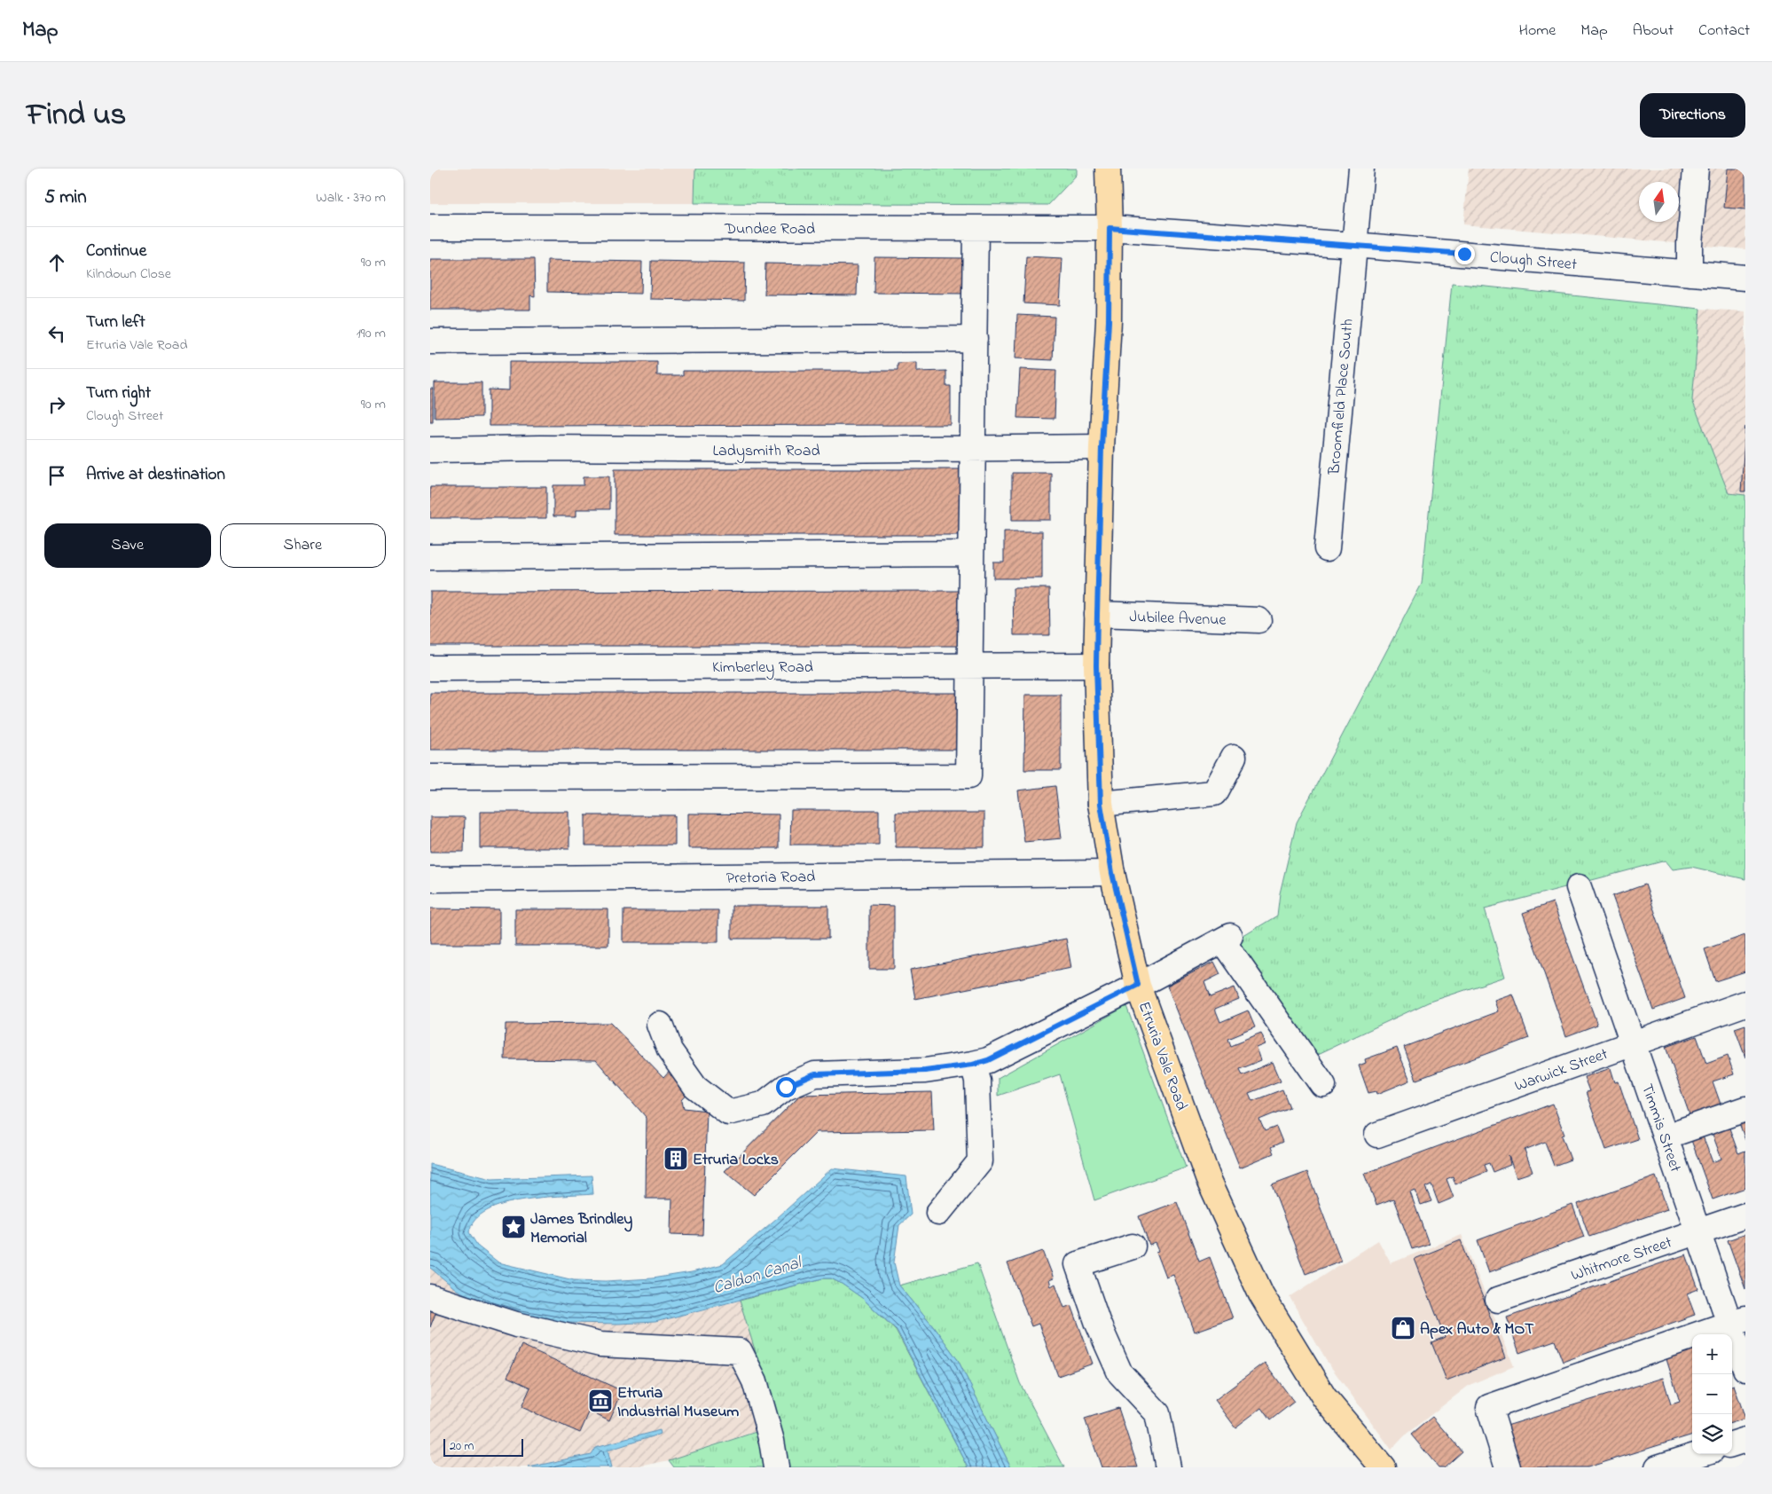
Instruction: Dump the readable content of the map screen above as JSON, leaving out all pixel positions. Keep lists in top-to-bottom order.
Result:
{
  "streets": {
    "main road": ["Etruria Vale Road"],
    "street": [
      "Dundee Road",
      "Clough Street",
      "Broomfield Place South",
      "Ladysmith Road",
      "Jubilee Avenue",
      "Kimberley Road",
      "Pretoria Road",
      "Warwick Street",
      "Timmis Street",
      "Whitmore Street"
    ]
  },
  "crossings": [
    ["Dundee Road", "Clough Street"],
    ["Dundee Road", "Etruria Vale Road"],
    ["Clough Street", "Broomfield Place South"],
    ["Clough Street", "Etruria Vale Road"],
    ["Ladysmith Road", "Etruria Vale Road"],
    ["Jubilee Avenue", "Etruria Vale Road"],
    ["Kimberley Road", "Etruria Vale Road"],
    ["Pretoria Road", "Etruria Vale Road"],
    ["Warwick Street", "Timmis Street"],
    ["Timmis Street", "Whitmore Street"]
  ],
  "water": ["Caldon Canal"],
  "places": {
    "building": ["Etruria Locks"],
    "place": ["James Brindley Memorial"],
    "shop": ["Apex Auto & MOT"],
    "museum": ["Etruria Industrial Museum"]
  },
  "scale_bar": "20 m",
  "north": "top",
  "page": {
    "header": "Map",
    "nav": [
      "Home",
      "Map",
      "About",
      "Contact"
    ],
    "title": "Find us",
    "buttons": [
      "Directions",
      ["Save", "Share"]
    ],
    "heading": ["5 min", "Walk · 370 m"],
    "list": [
      ["Continue", "Kilndown Close", "90 m"],
      ["Turn left", "Etruria Vale Road", "190 m"],
      ["Turn right", "Clough Street", "90 m"],
      "Arrive at destination"
    ],
    "map_buttons": ["+", "−"],
    "scale": "20 m"
  }
}
